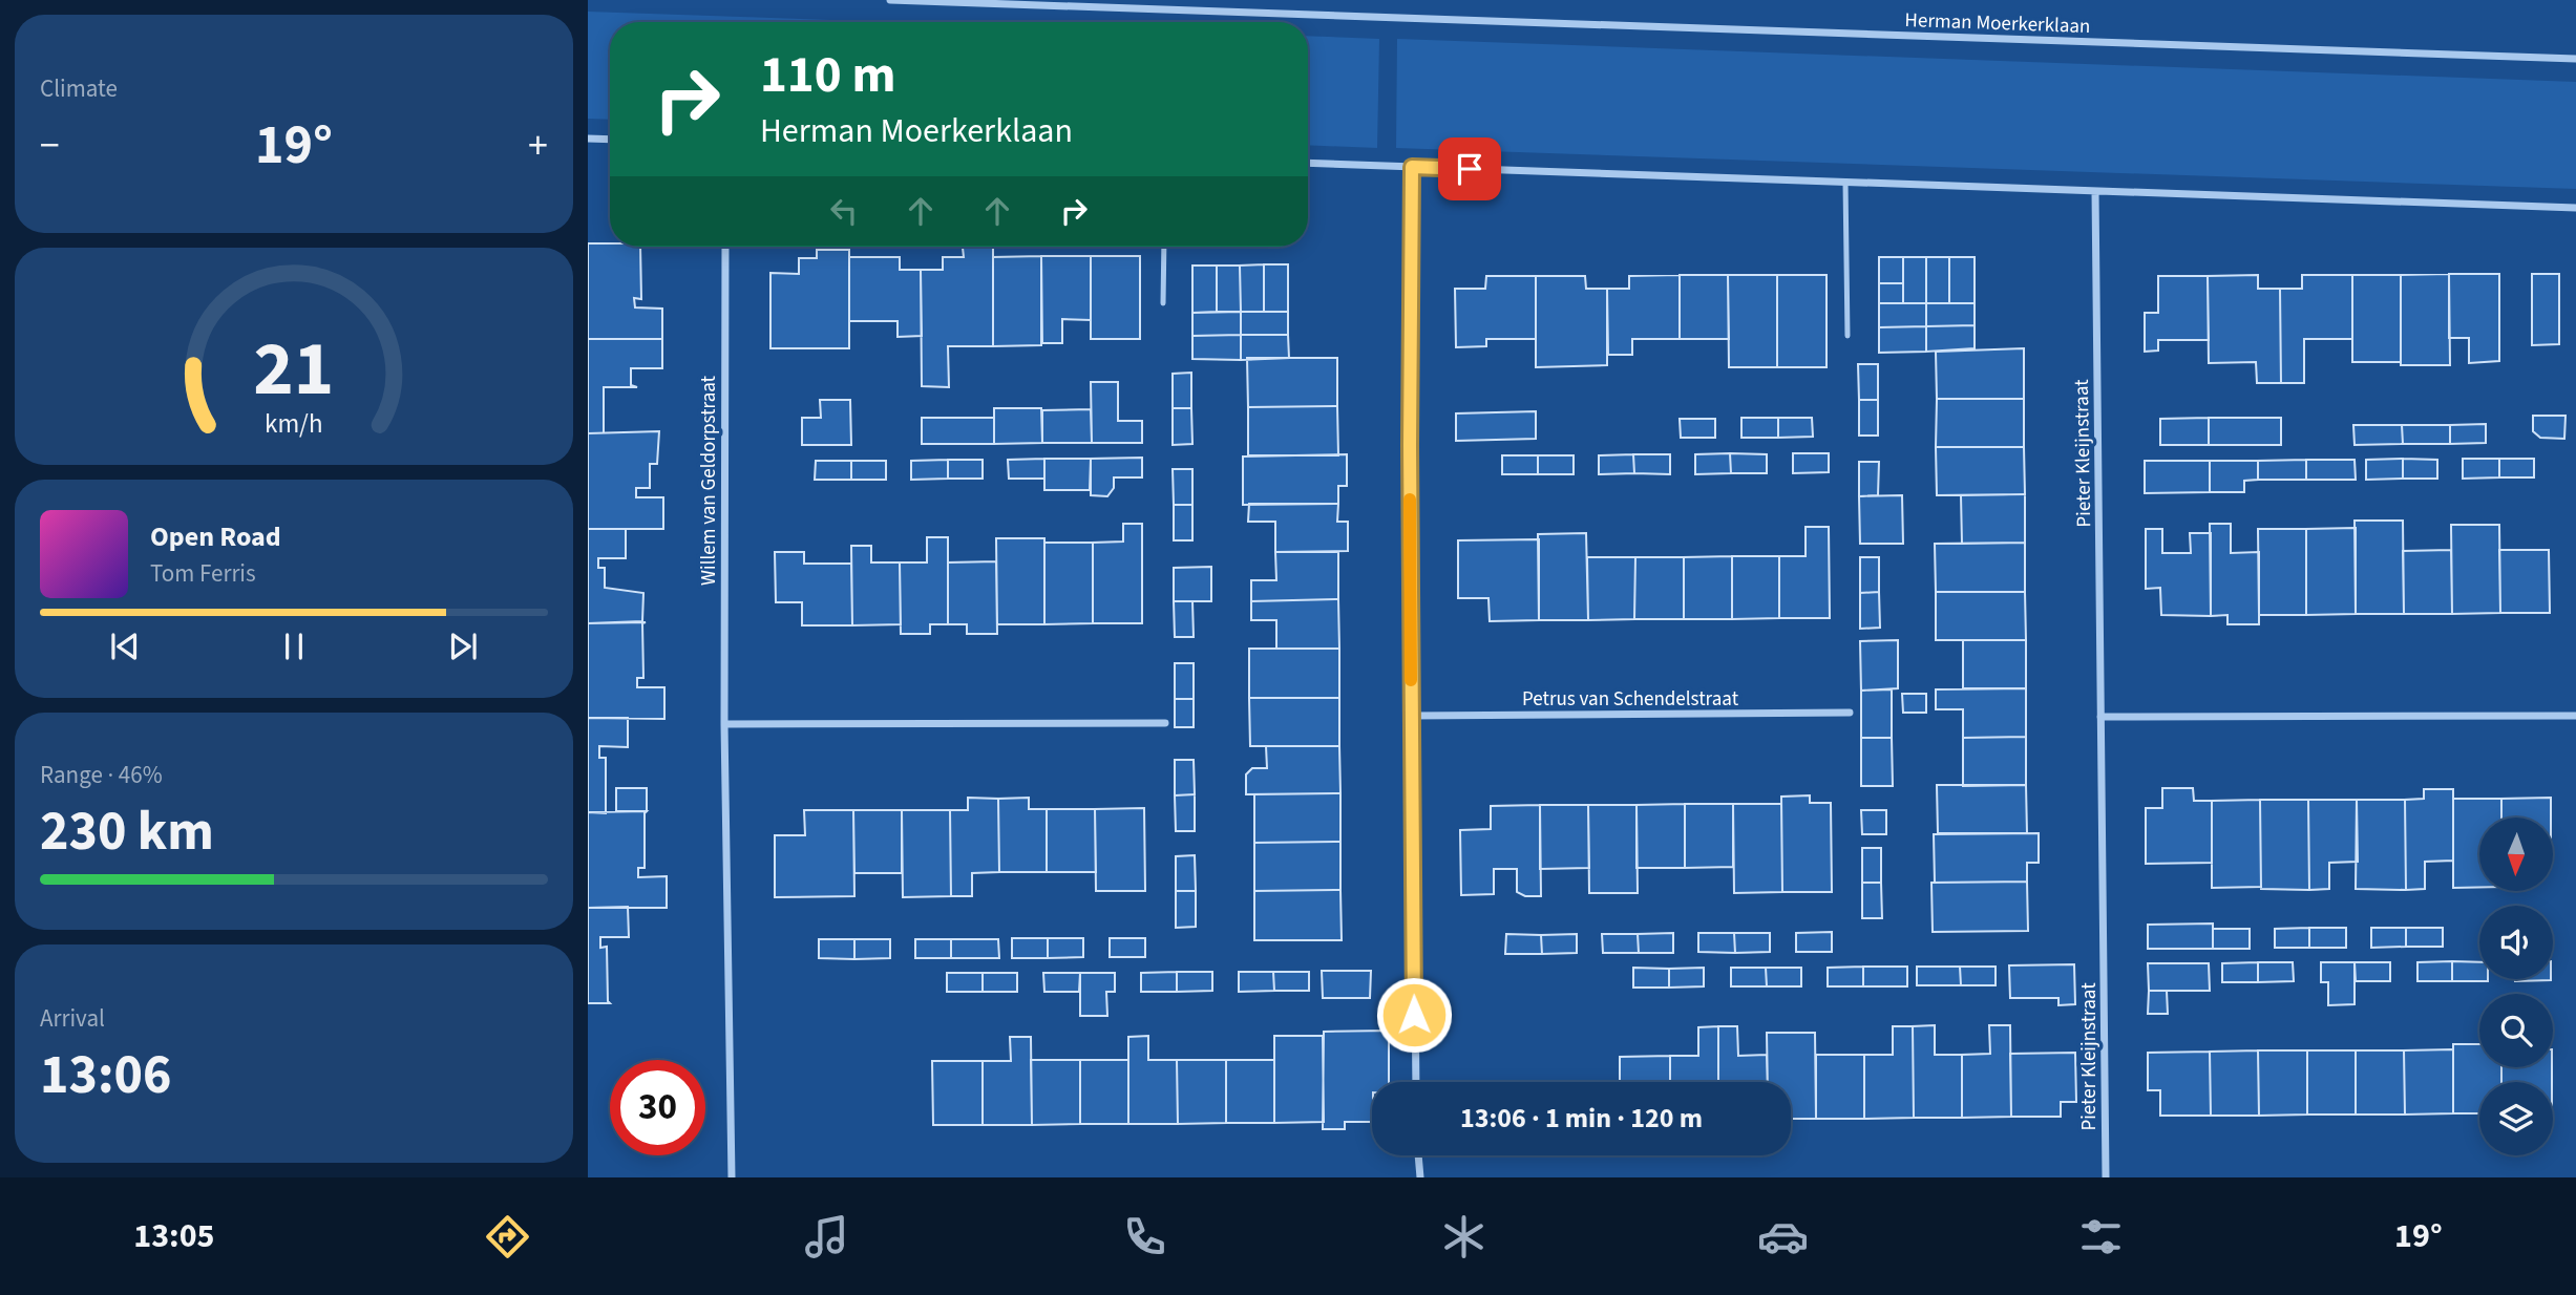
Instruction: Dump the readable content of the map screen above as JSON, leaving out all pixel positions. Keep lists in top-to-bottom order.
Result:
{
  "streets": {
    "street": [
      "Herman Moerkerklaan",
      "Pieter Kleijnstraat",
      "Willem van Geldorpstraat",
      "Petrus van Schendelstraat"
    ]
  },
  "north": "bottom",
  "page": {
    "tile": [
      "Climate",
      ["Range · 46%", "230 km"],
      ["Arrival", "13:06"]
    ],
    "turn": ["110 m", "Herman Moerkerklaan"],
    "heat": ["−", "19°", "+"],
    "song": ["Open Road", "Tom Ferris"],
    "limit": "30",
    "trip": "13:06 · 1 min · 120 m",
    "tabs": ["13:05", "19°"],
    "gauge": ["21", "km/h"]
  }
}
